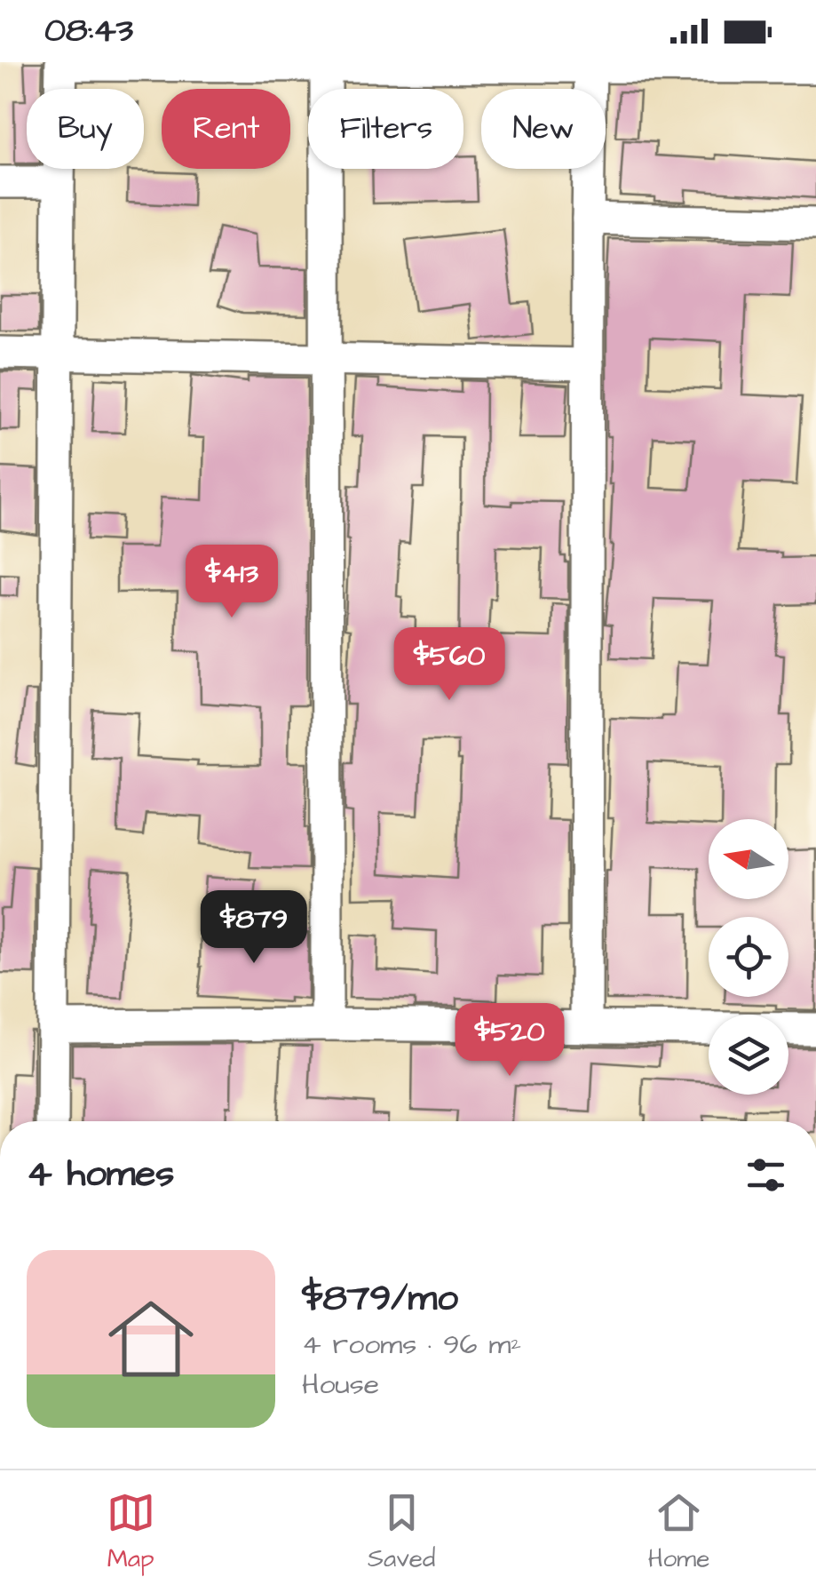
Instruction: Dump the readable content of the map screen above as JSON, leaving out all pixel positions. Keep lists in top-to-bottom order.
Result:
{
  "north": "left",
  "page": {
    "status": "08:43",
    "chip": [
      "Buy",
      "Rent",
      "Filters",
      "New"
    ],
    "price": [
      "$413",
      "$560",
      "$879",
      "$520"
    ],
    "heading": "4 homes",
    "list": [
      {
        "name": "$879/mo",
        "note": "4 rooms · 96 m² · House"
      }
    ],
    "tabs": ["Map", "Saved", "Home"]
  }
}
